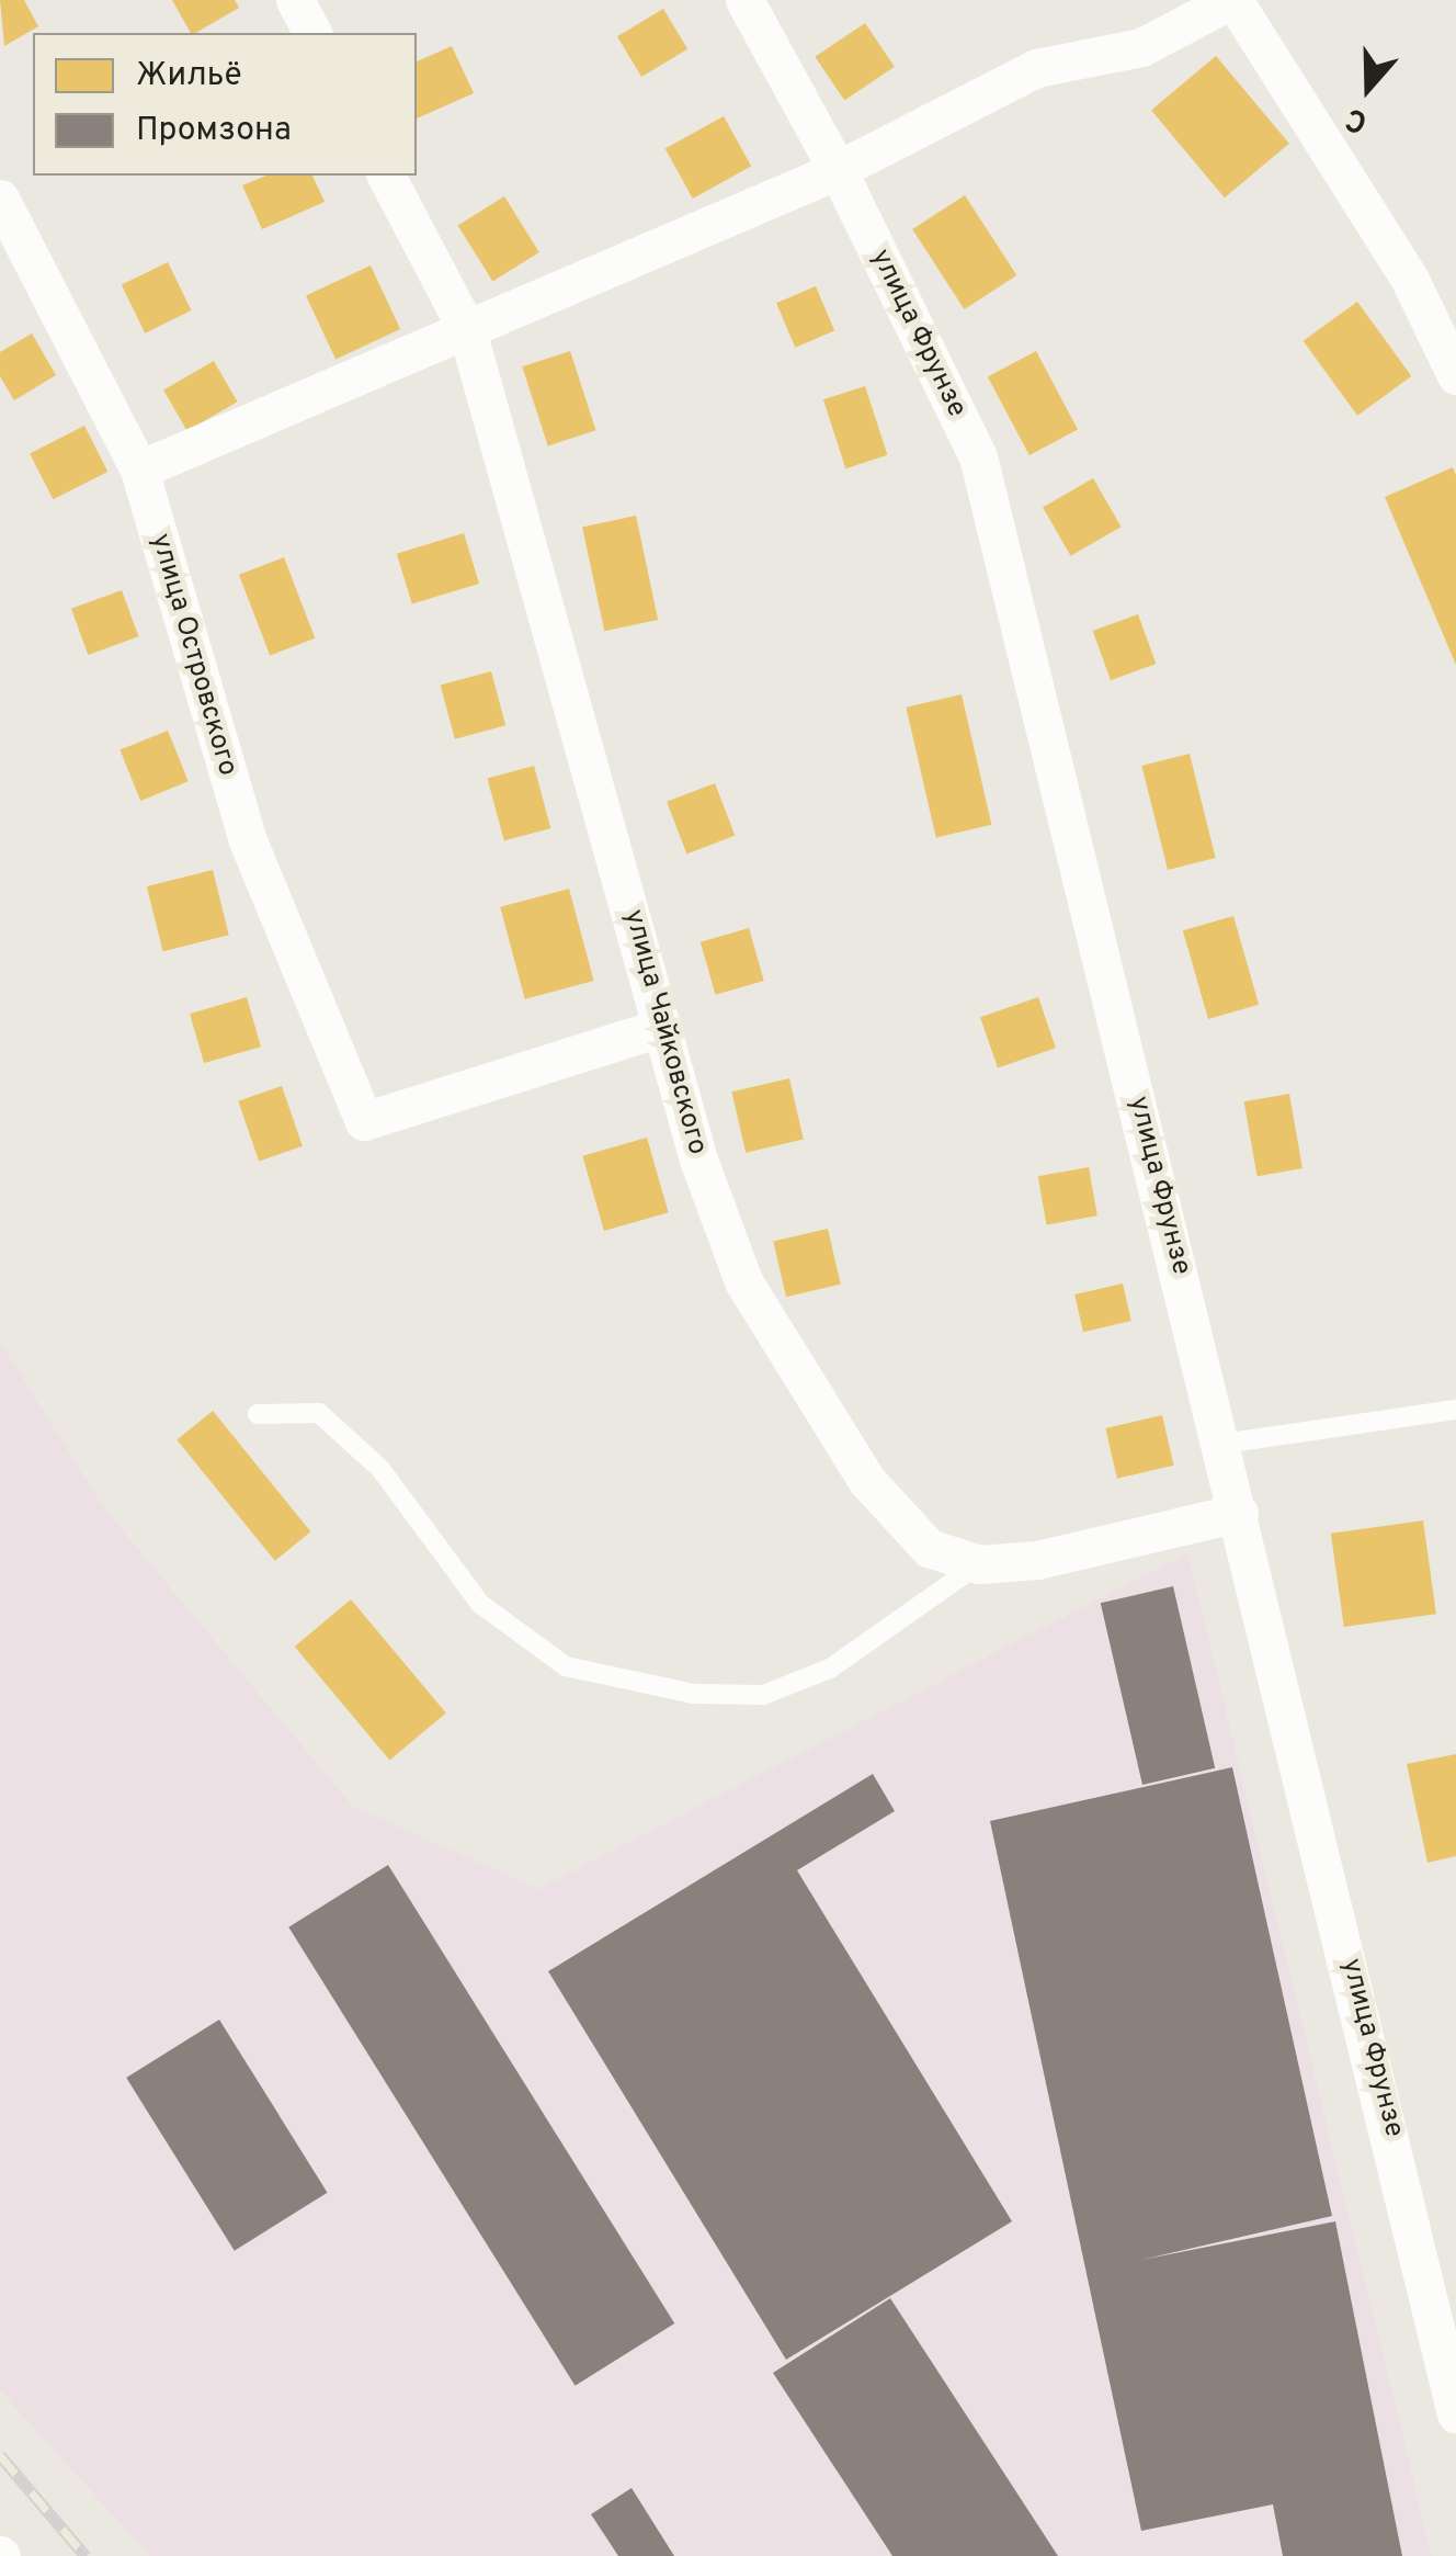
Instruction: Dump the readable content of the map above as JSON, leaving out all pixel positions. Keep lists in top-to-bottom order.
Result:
{
  "streets": {
    "street": ["улица Фрунзе", "улица Островского", "улица Чайковского"]
  },
  "crossings": [
    ["улица Фрунзе", "улица Чайковского"],
    ["улица Островского", "улица Чайковского"]
  ],
  "legend": ["Жильё", "Промзона"],
  "north": "bottom"
}
